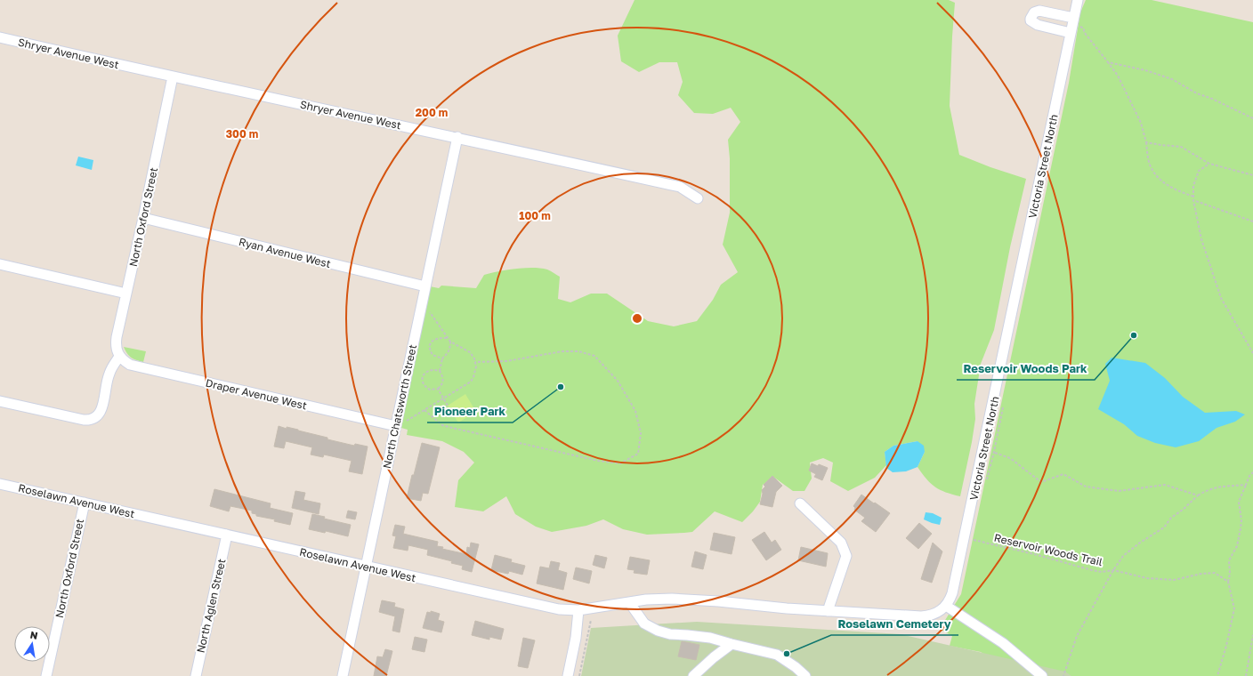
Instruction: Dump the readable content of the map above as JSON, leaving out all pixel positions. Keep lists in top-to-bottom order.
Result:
{
  "streets": {
    "street": [
      "Shryer Avenue West",
      "Victoria Street North",
      "North Oxford Street",
      "Ryan Avenue West",
      "Draper Avenue West",
      "North Chatsworth Street",
      "Roselawn Avenue West",
      "North Aglen Street"
    ],
    "path": ["Reservoir Woods Trail"]
  },
  "crossings": [
    ["Shryer Avenue West", "North Oxford Street"],
    ["Shryer Avenue West", "North Chatsworth Street"],
    ["North Oxford Street", "Ryan Avenue West"],
    ["North Oxford Street", "Draper Avenue West"],
    ["North Oxford Street", "Roselawn Avenue West"],
    ["Ryan Avenue West", "North Chatsworth Street"],
    ["Draper Avenue West", "North Chatsworth Street"],
    ["North Chatsworth Street", "Roselawn Avenue West"],
    ["Roselawn Avenue West", "North Aglen Street"]
  ],
  "places": ["Reservoir Woods Park", "Pioneer Park", "Roselawn Cemetery"],
  "north": "top",
  "rings": ["200 m", "300 m", "100 m"]
}
